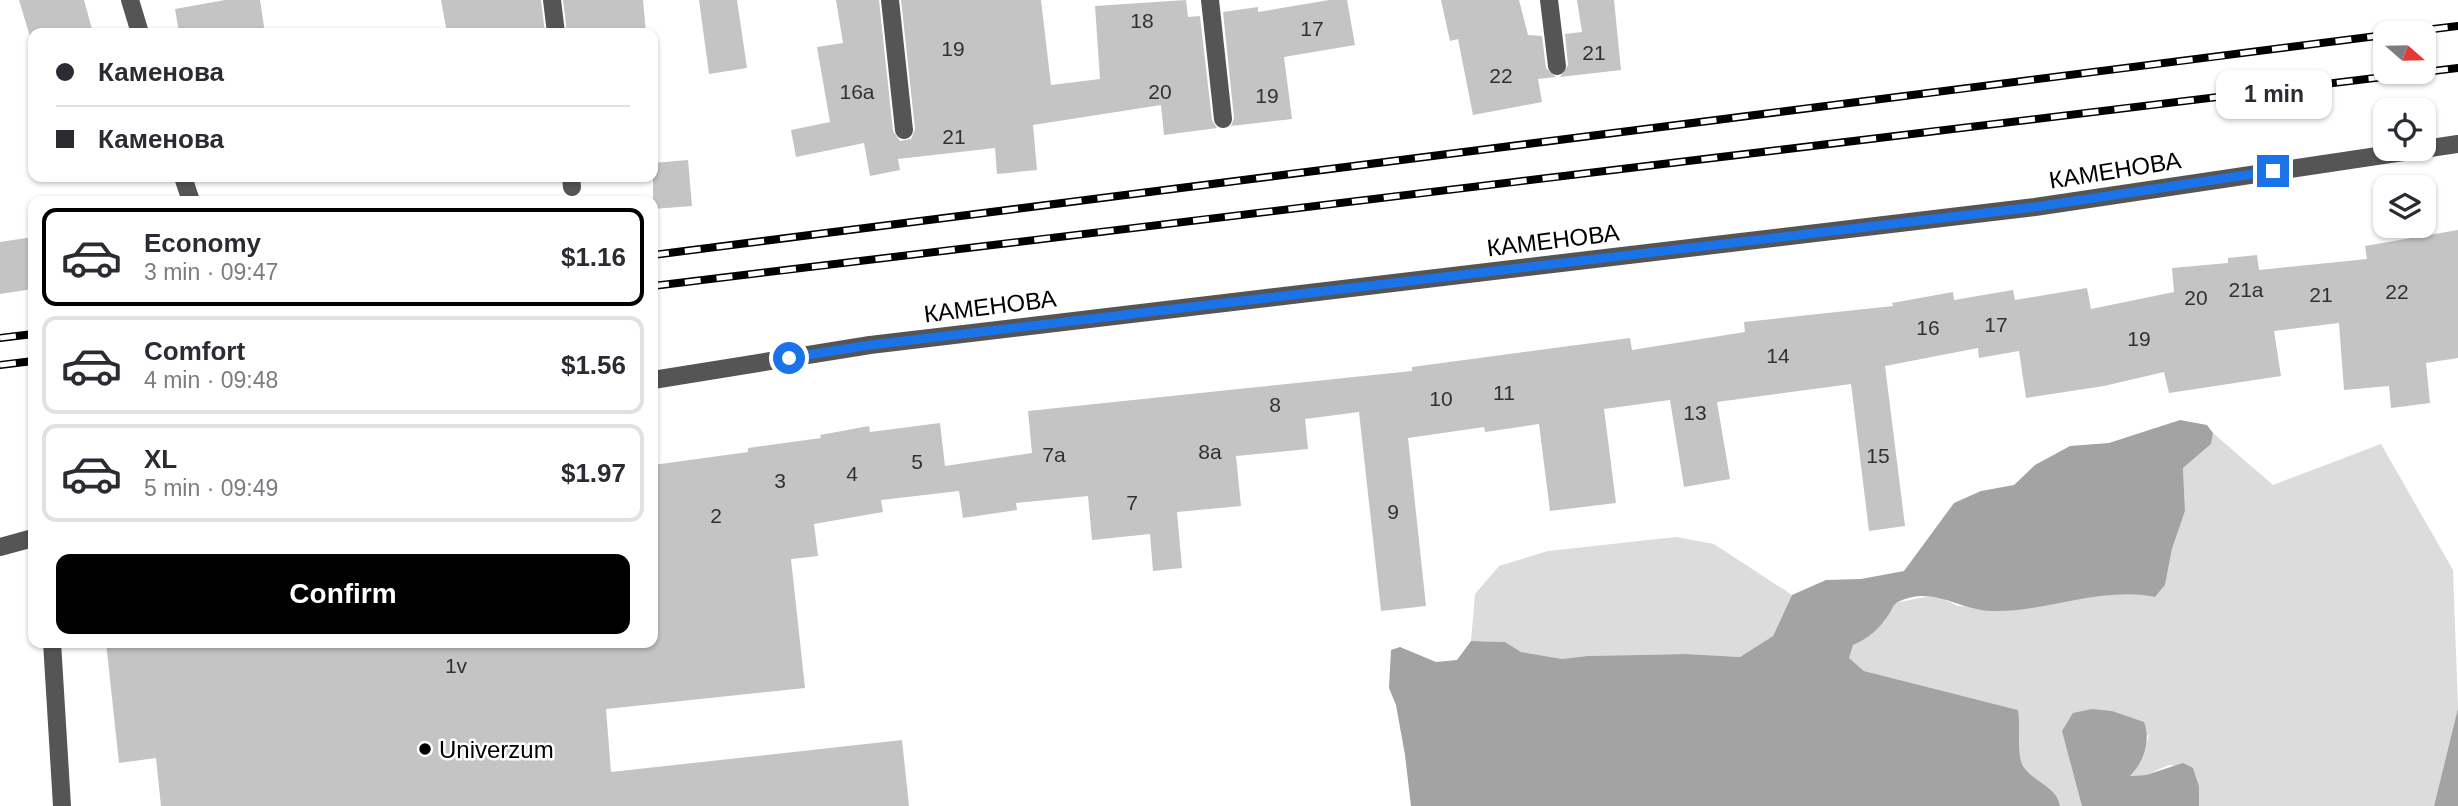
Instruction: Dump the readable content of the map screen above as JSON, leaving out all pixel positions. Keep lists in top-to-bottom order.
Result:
{
  "streets": {
    "street": ["КАМЕНОВА"]
  },
  "places": ["Univerzum"],
  "house_numbers": [
    "18",
    "17",
    "19",
    "21",
    "22",
    "16a",
    "20",
    "19",
    "21",
    "21a",
    "22",
    "21",
    "20",
    "17",
    "16",
    "19",
    "14",
    "11",
    "10",
    "8",
    "13",
    "8a",
    "7a",
    "15",
    "5",
    "4",
    "3",
    "7",
    "9",
    "2",
    "1v"
  ],
  "north": "right",
  "page": {
    "banner": ["Каменова", "Каменова"],
    "bubble": "1 min",
    "list": [
      {
        "name": "Economy",
        "note": "3 min · 09:47",
        "value": "$1.16"
      },
      {
        "name": "Comfort",
        "note": "4 min · 09:48",
        "value": "$1.56"
      },
      {
        "name": "XL",
        "note": "5 min · 09:49",
        "value": "$1.97"
      }
    ],
    "buttons": "Confirm"
  }
}
